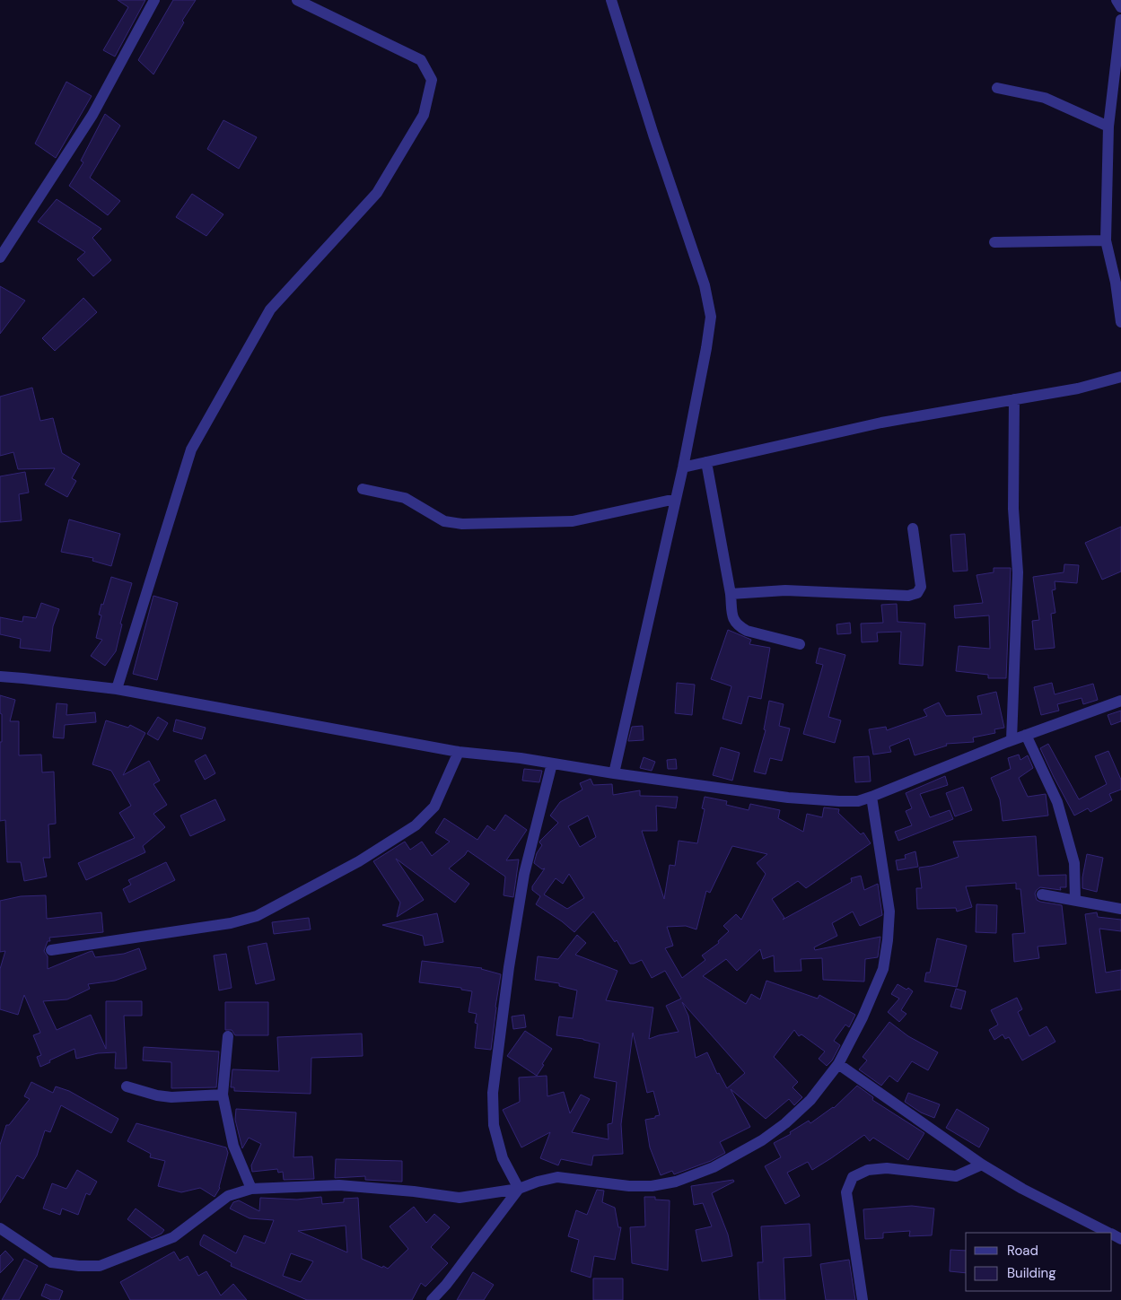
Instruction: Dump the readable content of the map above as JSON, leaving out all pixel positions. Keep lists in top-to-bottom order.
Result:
{
  "legend": ["Road", "Building"]
}
